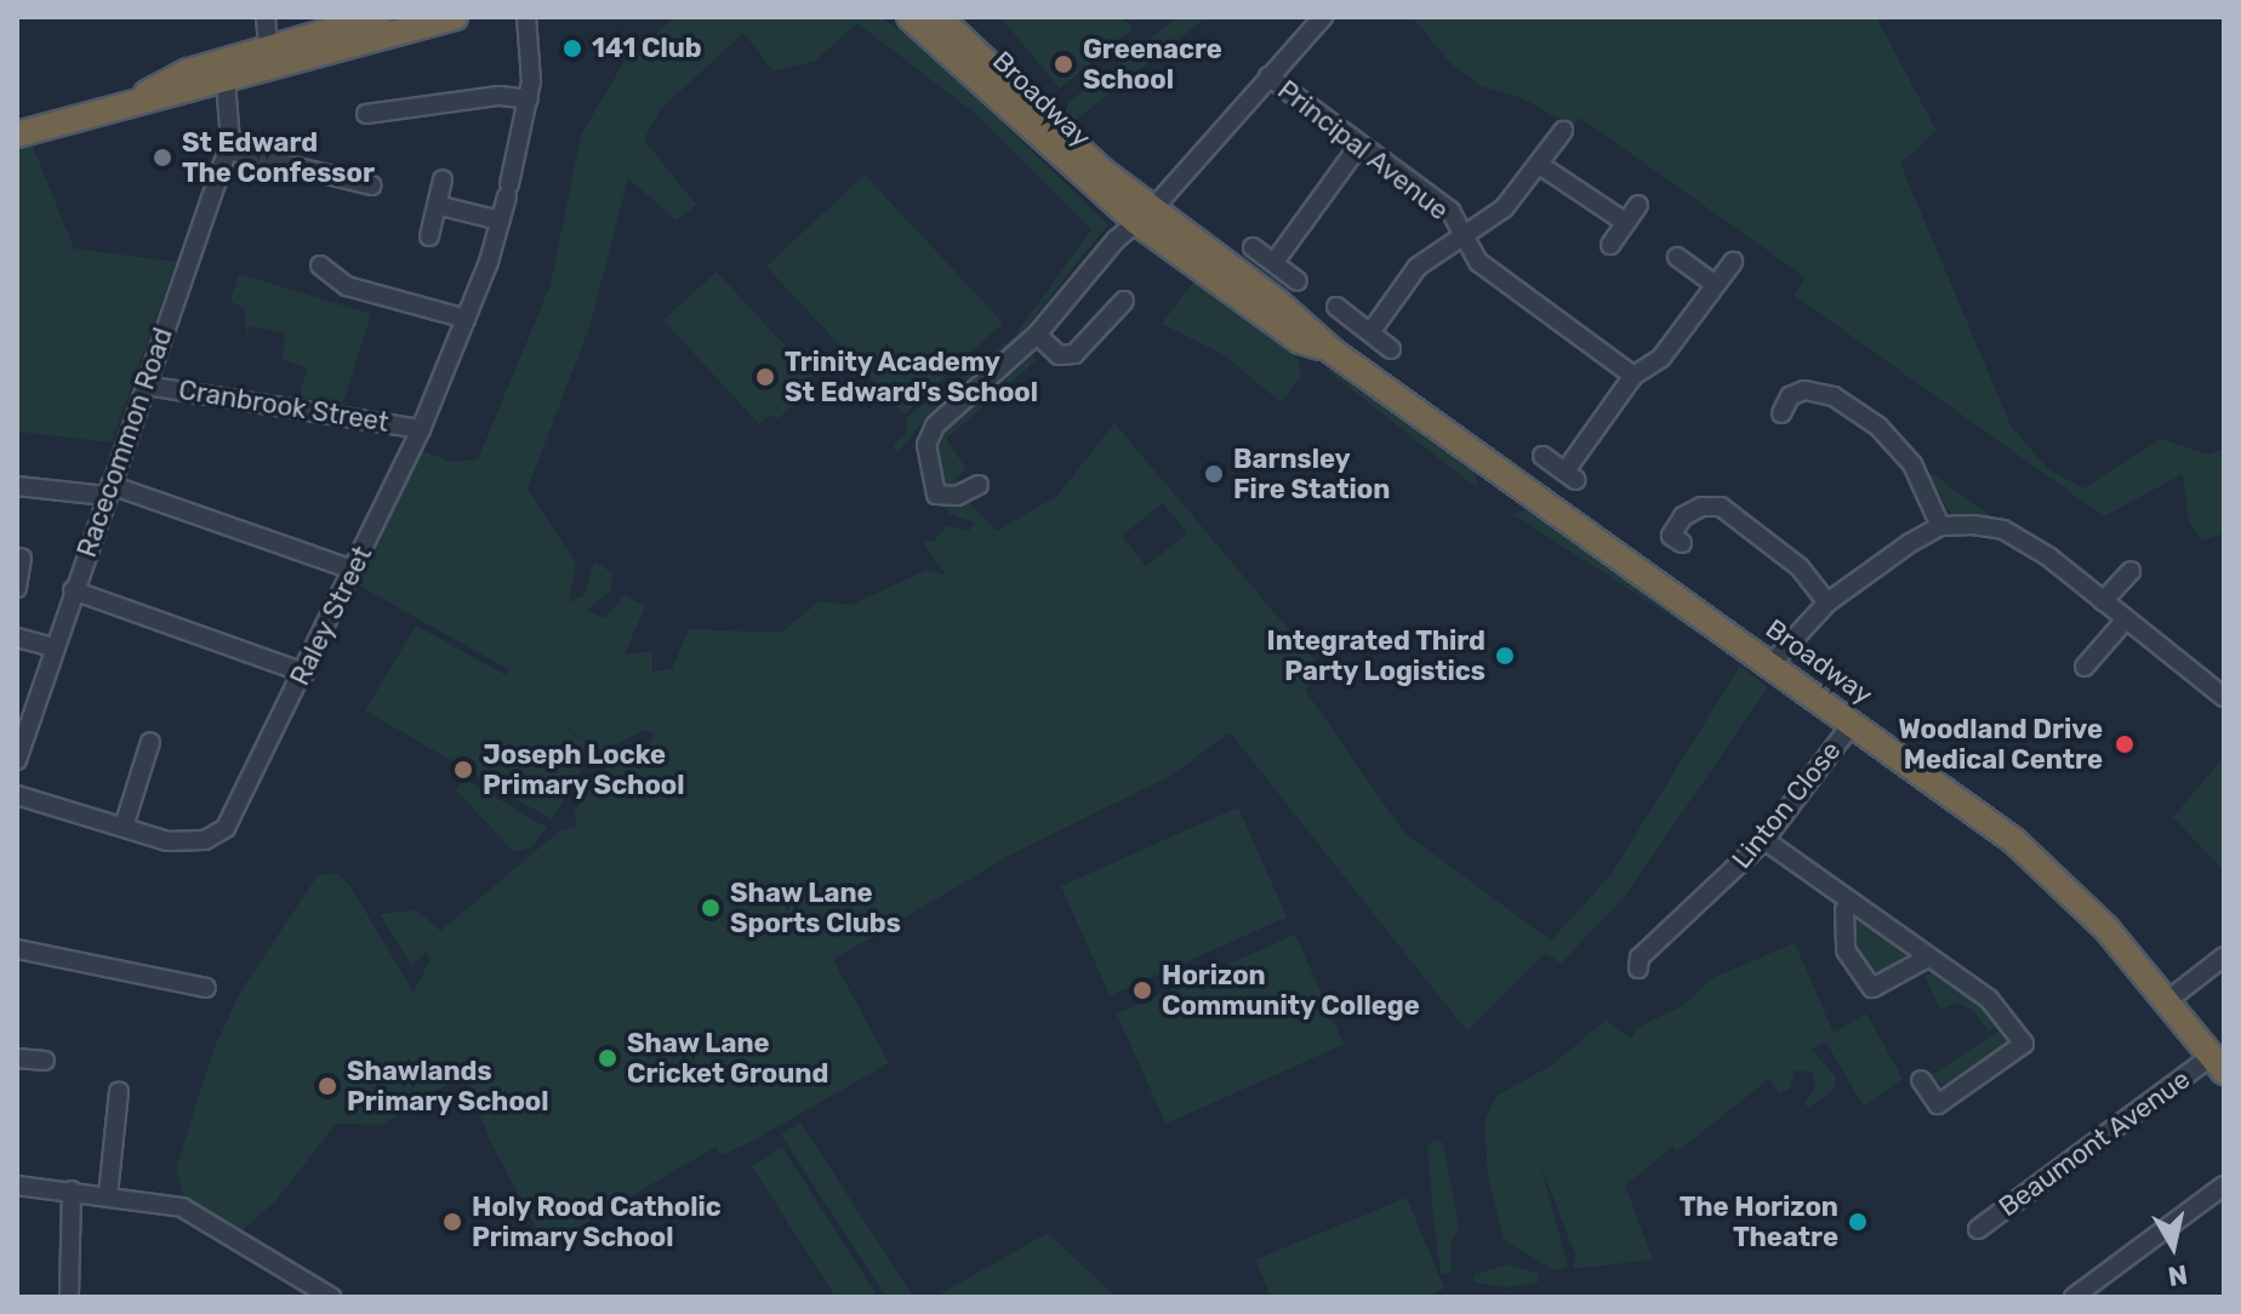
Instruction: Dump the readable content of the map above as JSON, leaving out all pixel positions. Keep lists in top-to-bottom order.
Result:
{
  "streets": {
    "highway": ["Broadway"],
    "street": [
      "Principal Avenue",
      "Cranbrook Street",
      "Racecommon Road",
      "Raley Street",
      "Linton Close",
      "Beaumont Avenue"
    ]
  },
  "crossings": [
    ["Broadway", "Linton Close"],
    ["Broadway", "Beaumont Avenue"],
    ["Cranbrook Street", "Racecommon Road"],
    ["Cranbrook Street", "Raley Street"]
  ],
  "places": [
    "141 Club",
    "Greenacre School",
    "St Edward The Confessor",
    "Trinity Academy St Edward's School",
    "Barnsley Fire Station",
    "Integrated Third Party Logistics",
    "Woodland Drive Medical Centre",
    "Joseph Locke Primary School",
    "Shaw Lane Sports Clubs",
    "Horizon Community College",
    "Shaw Lane Cricket Ground",
    "Shawlands Primary School",
    "Holy Rood Catholic Primary School",
    "The Horizon Theatre"
  ],
  "north": "bottom"
}
